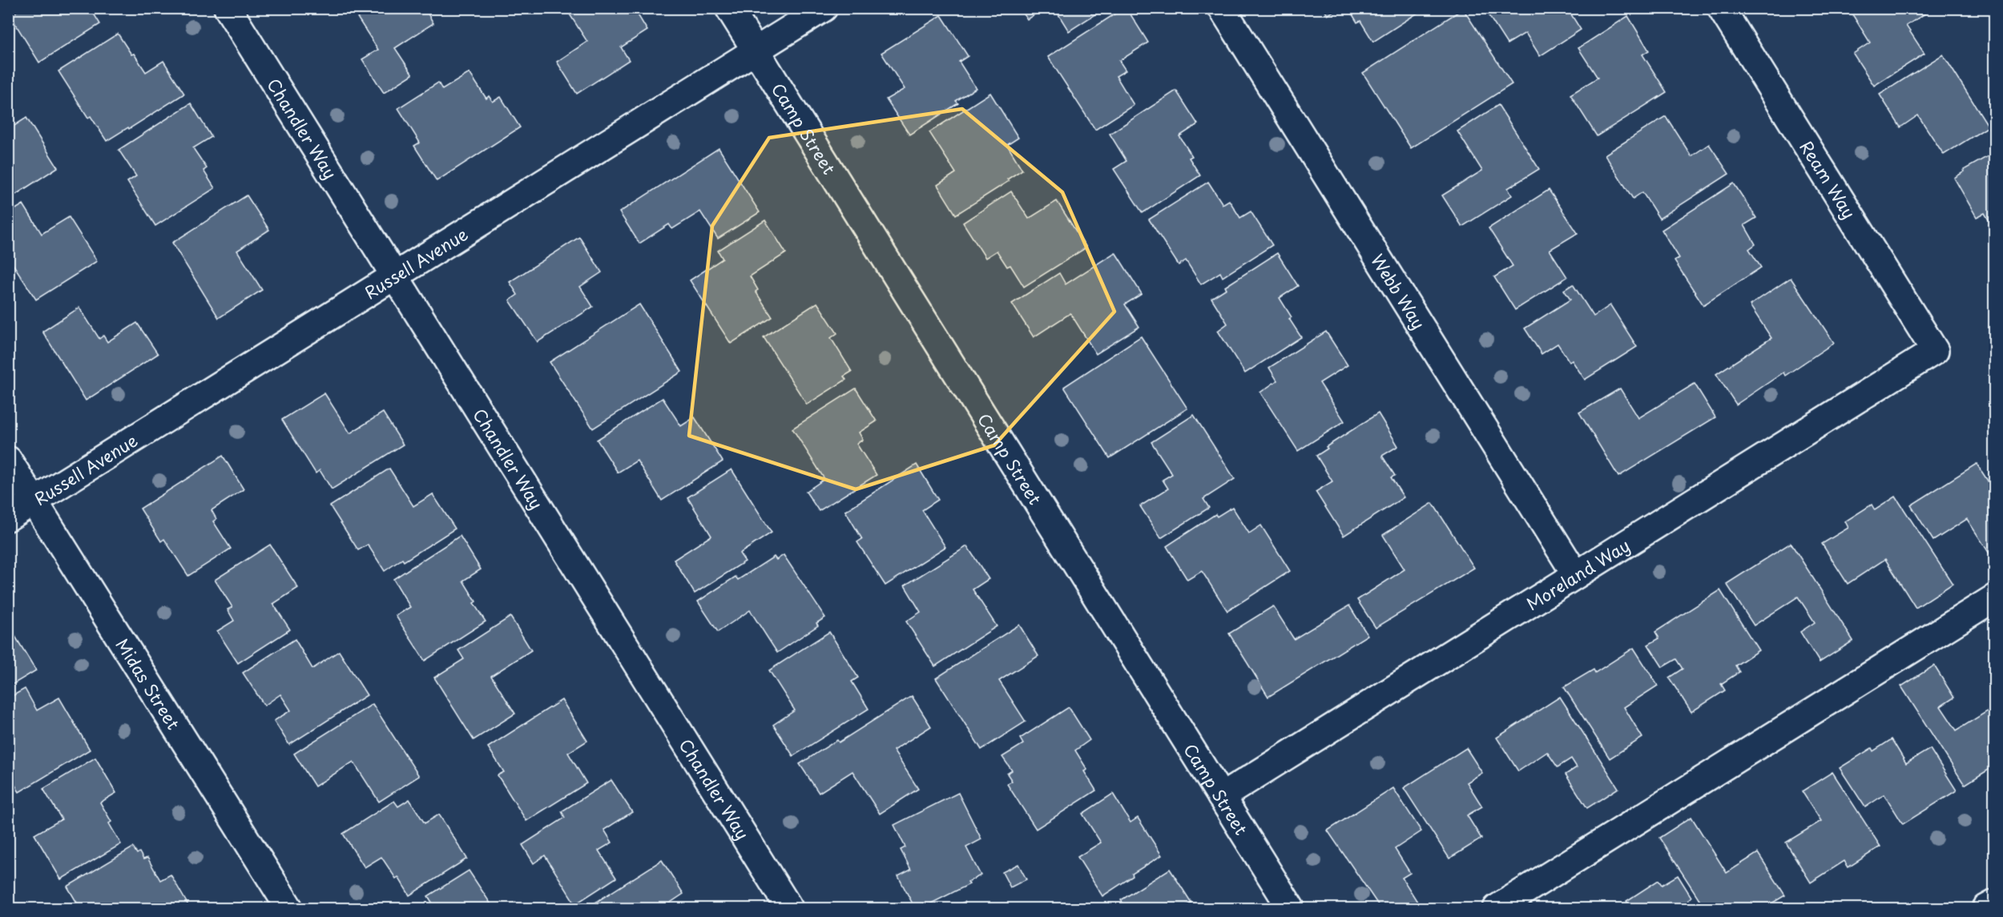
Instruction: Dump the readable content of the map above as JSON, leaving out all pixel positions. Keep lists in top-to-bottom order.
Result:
{
  "streets": {
    "street": [
      "Chandler Way",
      "Camp Street",
      "Ream Way",
      "Russell Avenue",
      "Webb Way",
      "Moreland Way",
      "Midas Street"
    ]
  },
  "crossings": [
    ["Chandler Way", "Russell Avenue"],
    ["Camp Street", "Russell Avenue"],
    ["Camp Street", "Moreland Way"],
    ["Ream Way", "Moreland Way"],
    ["Russell Avenue", "Midas Street"],
    ["Webb Way", "Moreland Way"]
  ]
}
